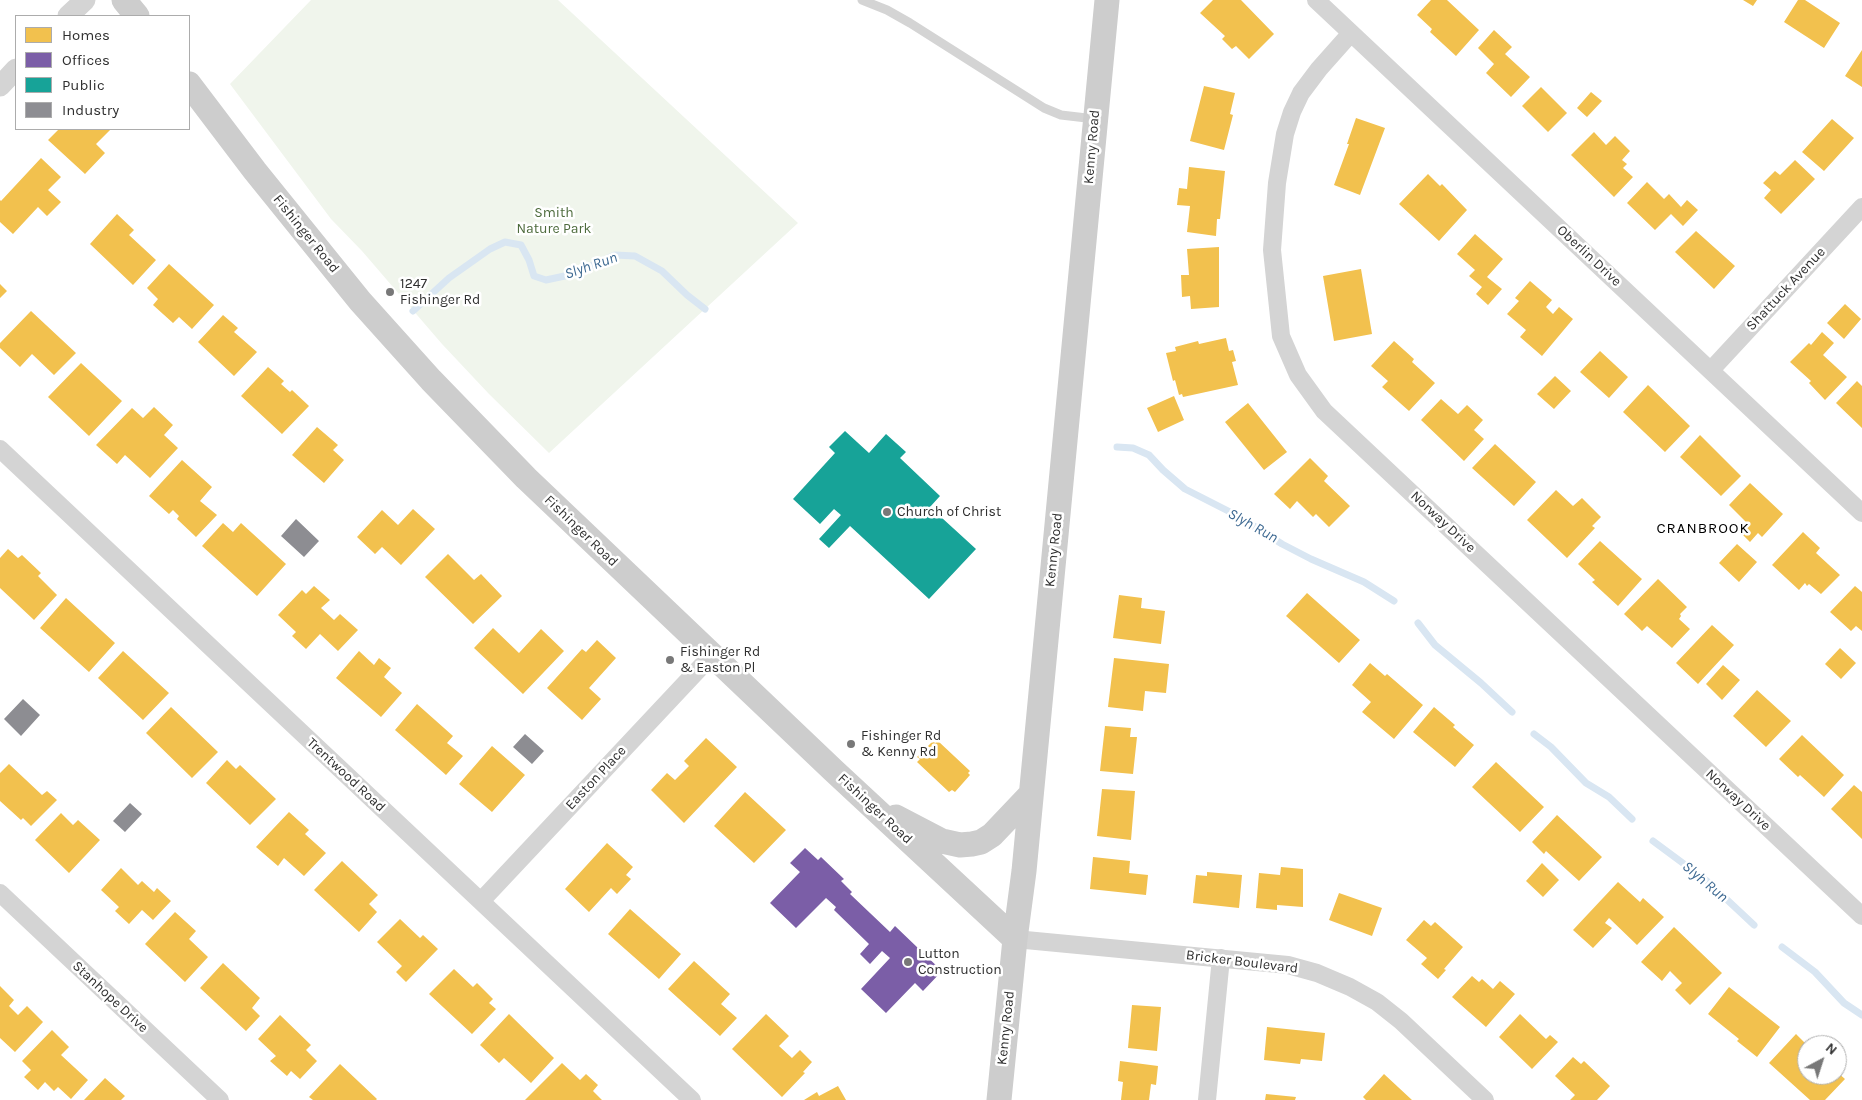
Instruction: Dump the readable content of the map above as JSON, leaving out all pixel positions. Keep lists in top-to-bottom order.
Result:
{
  "streets": {
    "main road": ["Kenny Road", "Fishinger Road"],
    "street": [
      "Oberlin Drive",
      "Shattuck Avenue",
      "Norway Drive",
      "Trentwood Road",
      "Easton Place",
      "Bricker Boulevard",
      "Stanhope Drive"
    ]
  },
  "crossings": [
    ["Kenny Road", "Fishinger Road"],
    ["Kenny Road", "Bricker Boulevard"],
    ["Fishinger Road", "Easton Place"],
    ["Fishinger Road", "Bricker Boulevard"],
    ["Oberlin Drive", "Shattuck Avenue"],
    ["Oberlin Drive", "Norway Drive"],
    ["Trentwood Road", "Easton Place"]
  ],
  "districts": ["CRANBROOK"],
  "water": ["Slyh Run"],
  "parks": ["Smith Nature Park"],
  "places": [
    "1247 Fishinger Rd",
    "Church of Christ",
    "Fishinger Rd & Easton Pl",
    "Fishinger Rd & Kenny Rd",
    "Lutton Construction"
  ],
  "legend": [
    "Homes",
    "Offices",
    "Public",
    "Industry"
  ],
  "north": "top right"
}
